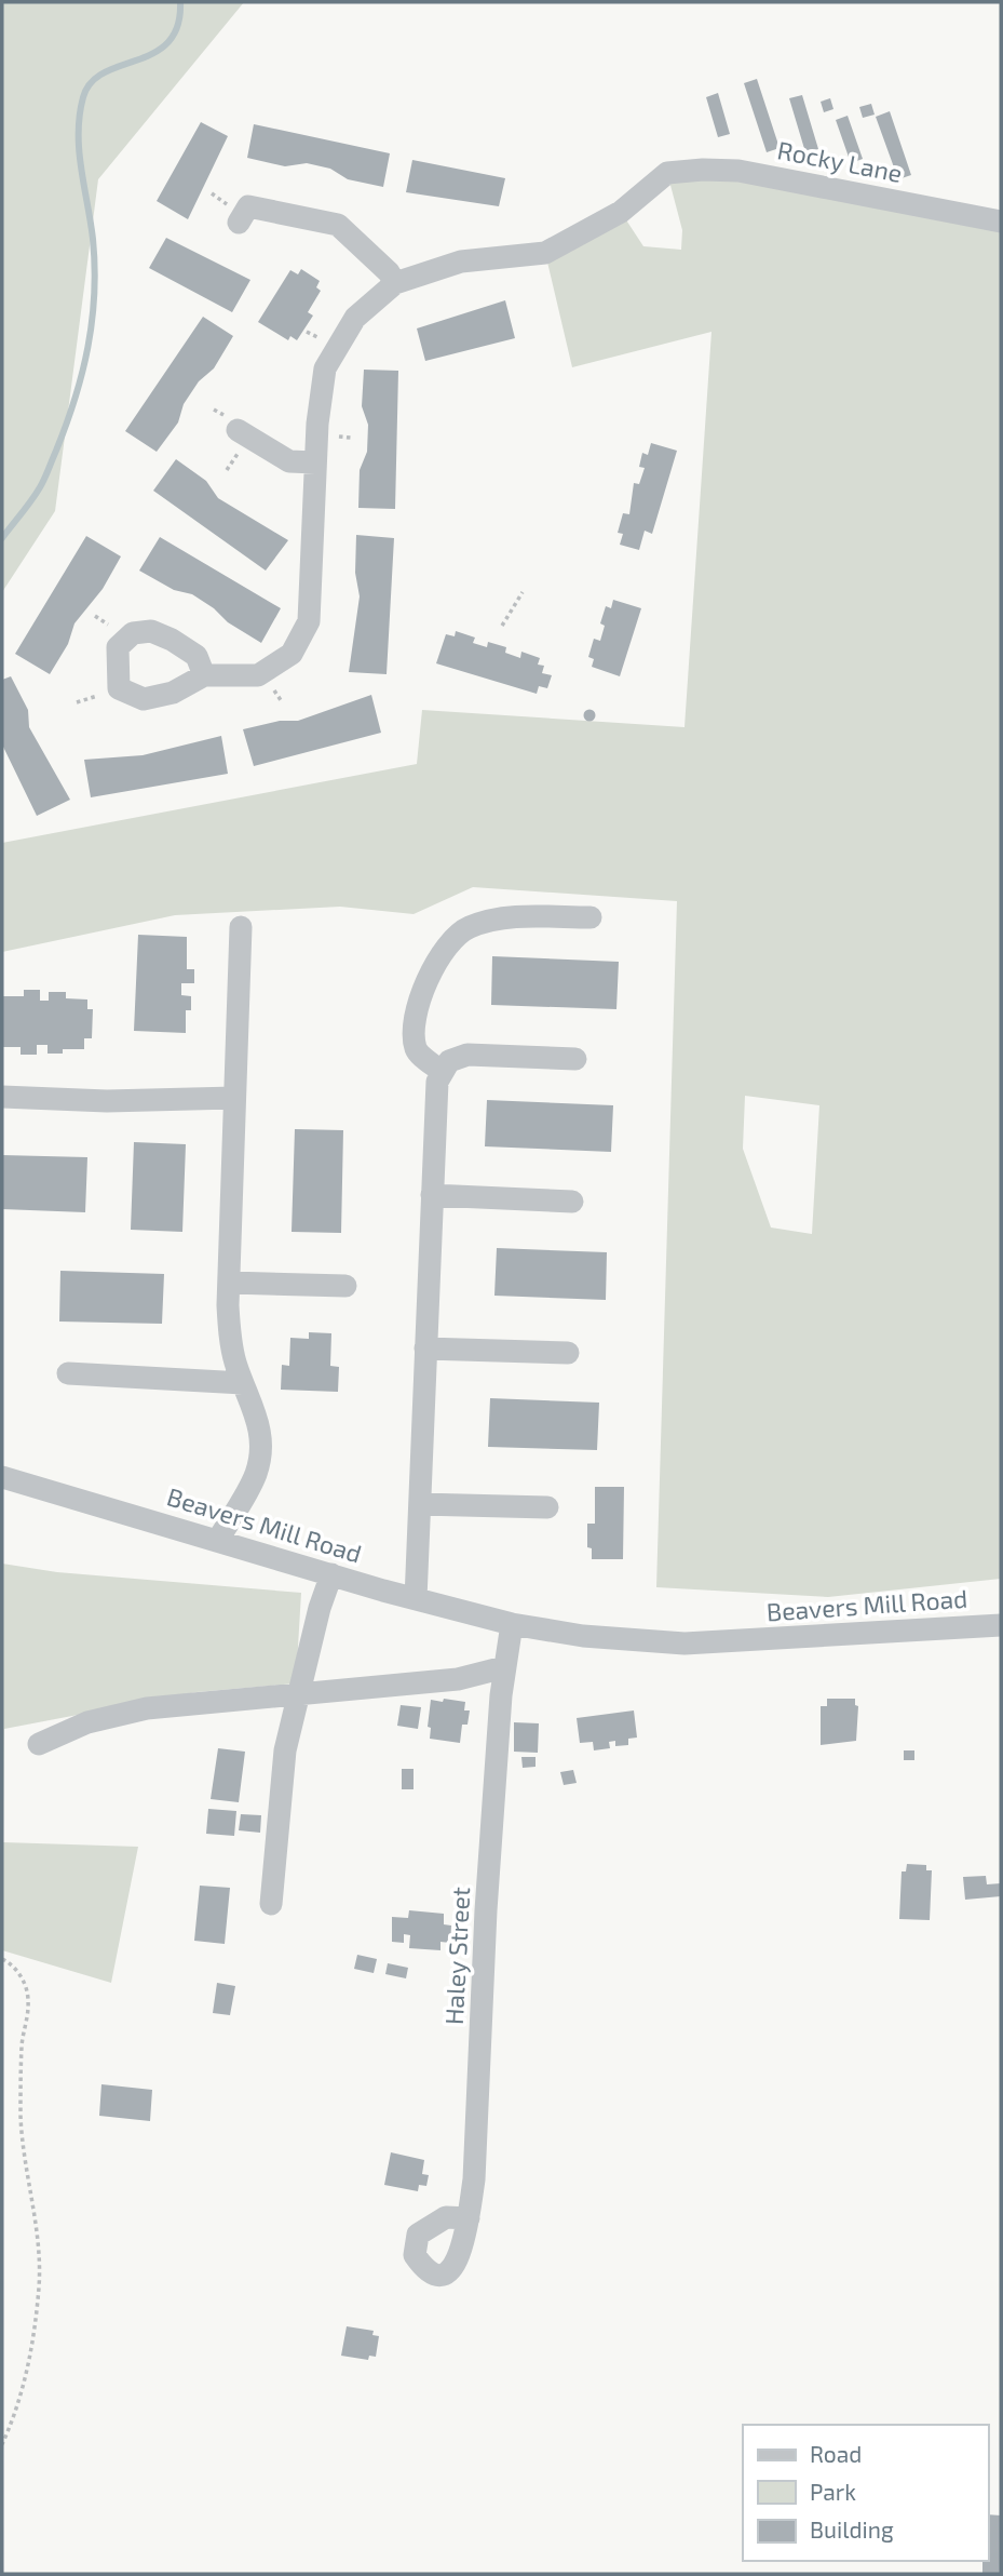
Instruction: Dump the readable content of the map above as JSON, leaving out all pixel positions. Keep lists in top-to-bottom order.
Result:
{
  "streets": {
    "street": ["Rocky Lane", "Beavers Mill Road", "Haley Street"]
  },
  "legend": ["Road", "Park", "Building"]
}
